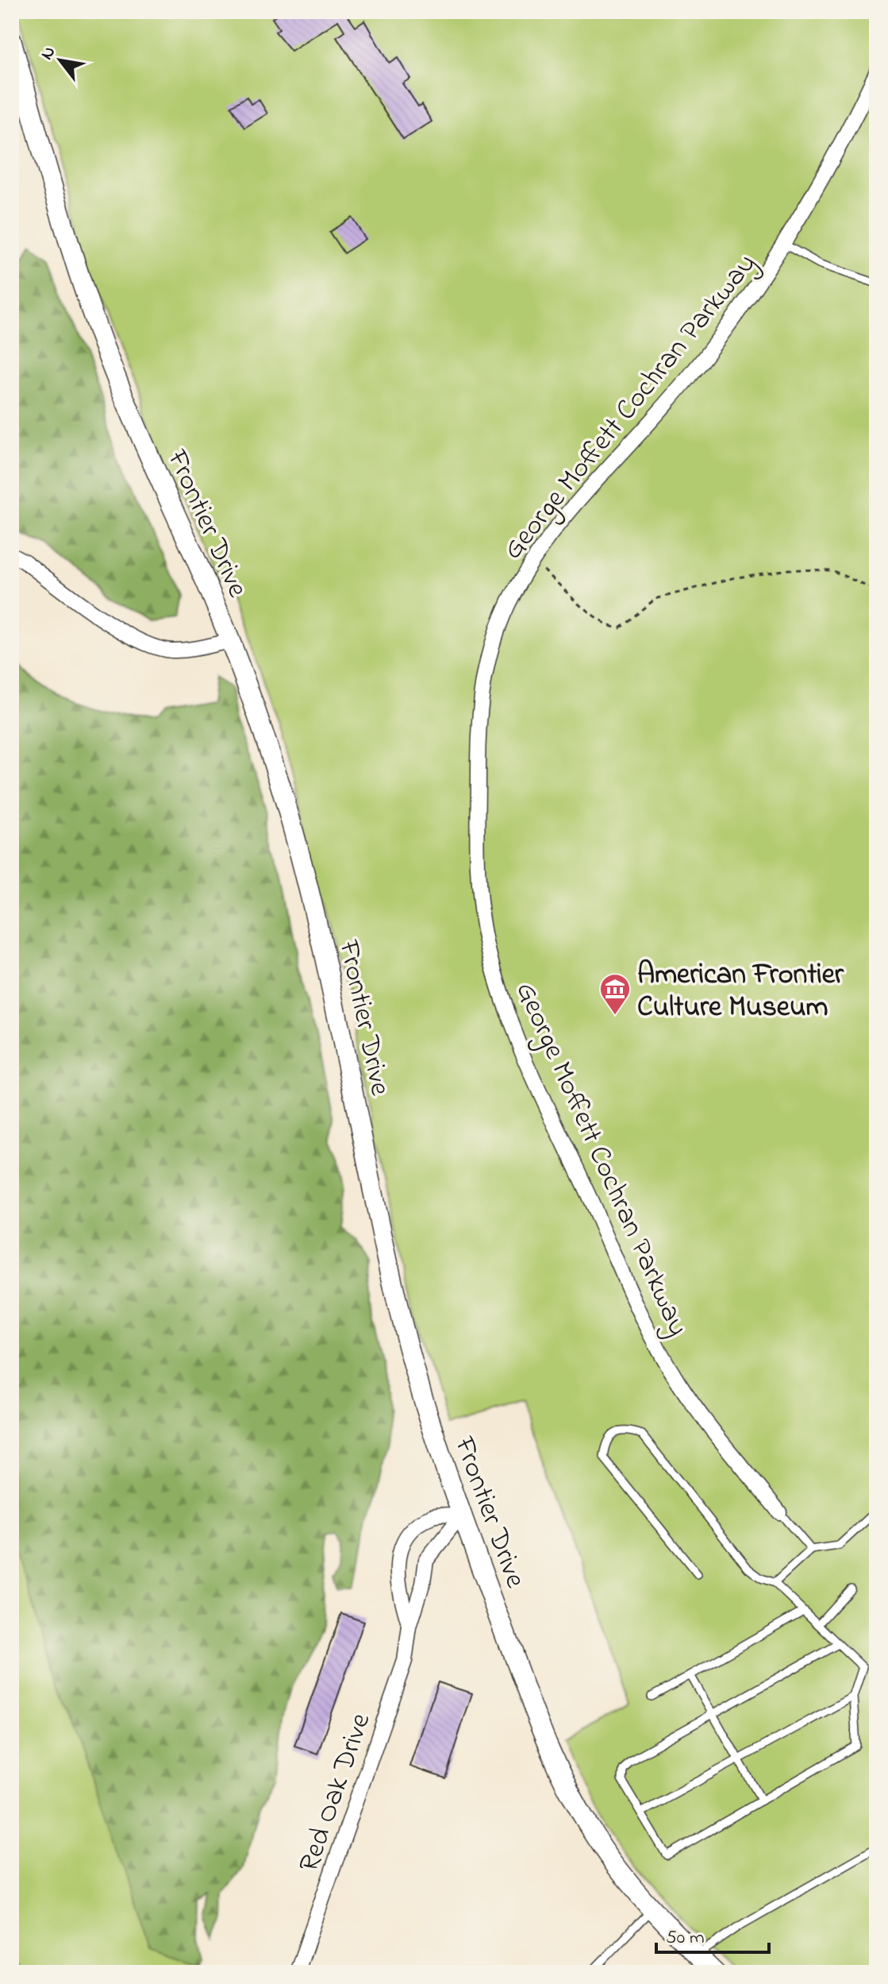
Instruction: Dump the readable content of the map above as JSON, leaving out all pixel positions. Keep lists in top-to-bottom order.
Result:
{
  "streets": {
    "street": ["George Moffett Cochran Parkway", "Frontier Drive", "Red Oak Drive"]
  },
  "crossings": [
    ["Frontier Drive", "Red Oak Drive"]
  ],
  "places": {
    "museum": ["American Frontier Culture Museum"]
  },
  "scale_bar": "50 m",
  "north": "top left"
}
